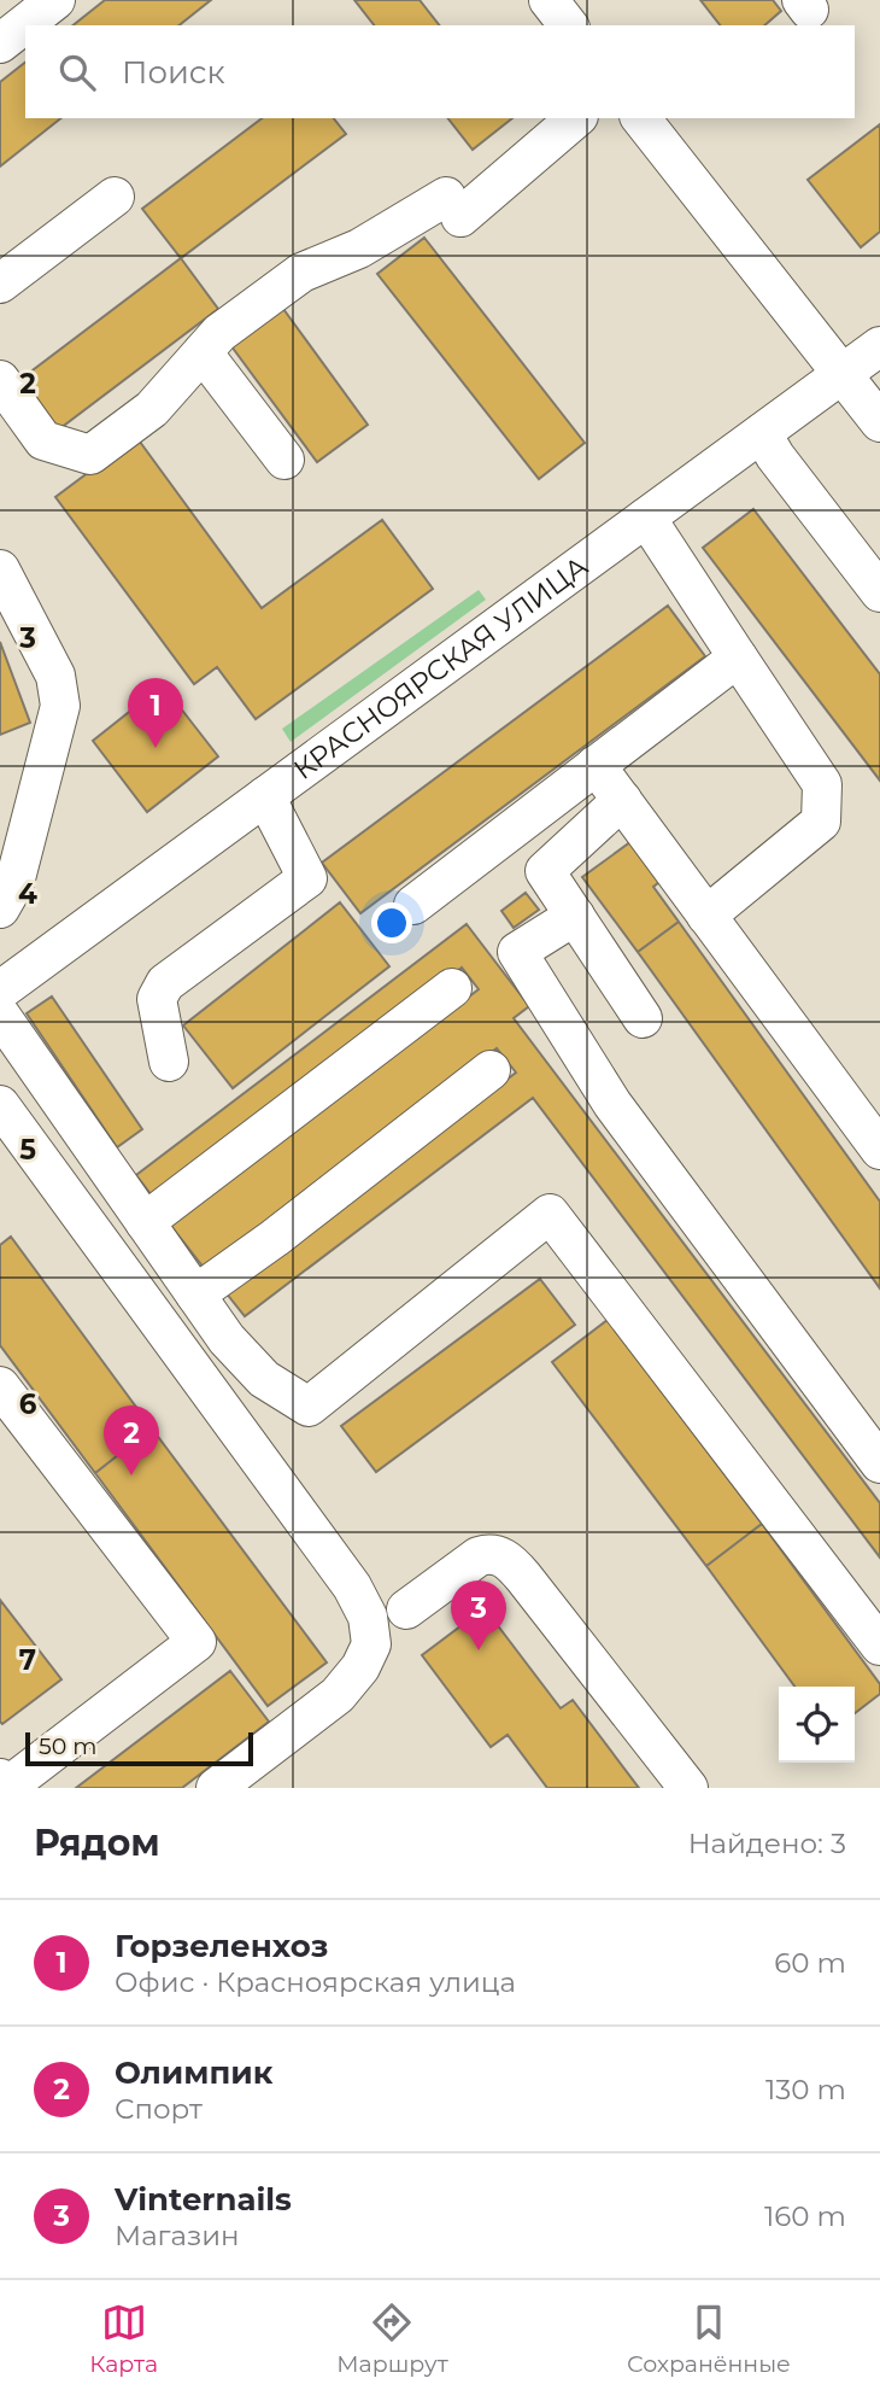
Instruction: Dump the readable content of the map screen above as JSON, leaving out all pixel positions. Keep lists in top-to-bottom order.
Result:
{
  "streets": {
    "street": ["КРАСНОЯРСКАЯ УЛИЦА"]
  },
  "scale_bar": "50 m",
  "page": {
    "search": "Поиск",
    "pins": ["1", "2", "3"],
    "scale": "50 m",
    "heading": ["Рядом", "Найдено: 3"],
    "list": [
      {
        "mark": "1",
        "name": "Горзеленхоз",
        "note": "Офис · Красноярская улица",
        "value": "60 m"
      },
      {
        "mark": "2",
        "name": "Олимпик",
        "note": "Спорт",
        "value": "130 m"
      },
      {
        "mark": "3",
        "name": "Vinternails",
        "note": "Магазин",
        "value": "160 m"
      }
    ],
    "nav": ["Карта", "Маршрут", "Сохранённые"]
  },
  "grid": {
    "rows": [
      "2",
      "3",
      "4",
      "5",
      "6",
      "7"
    ]
  }
}
